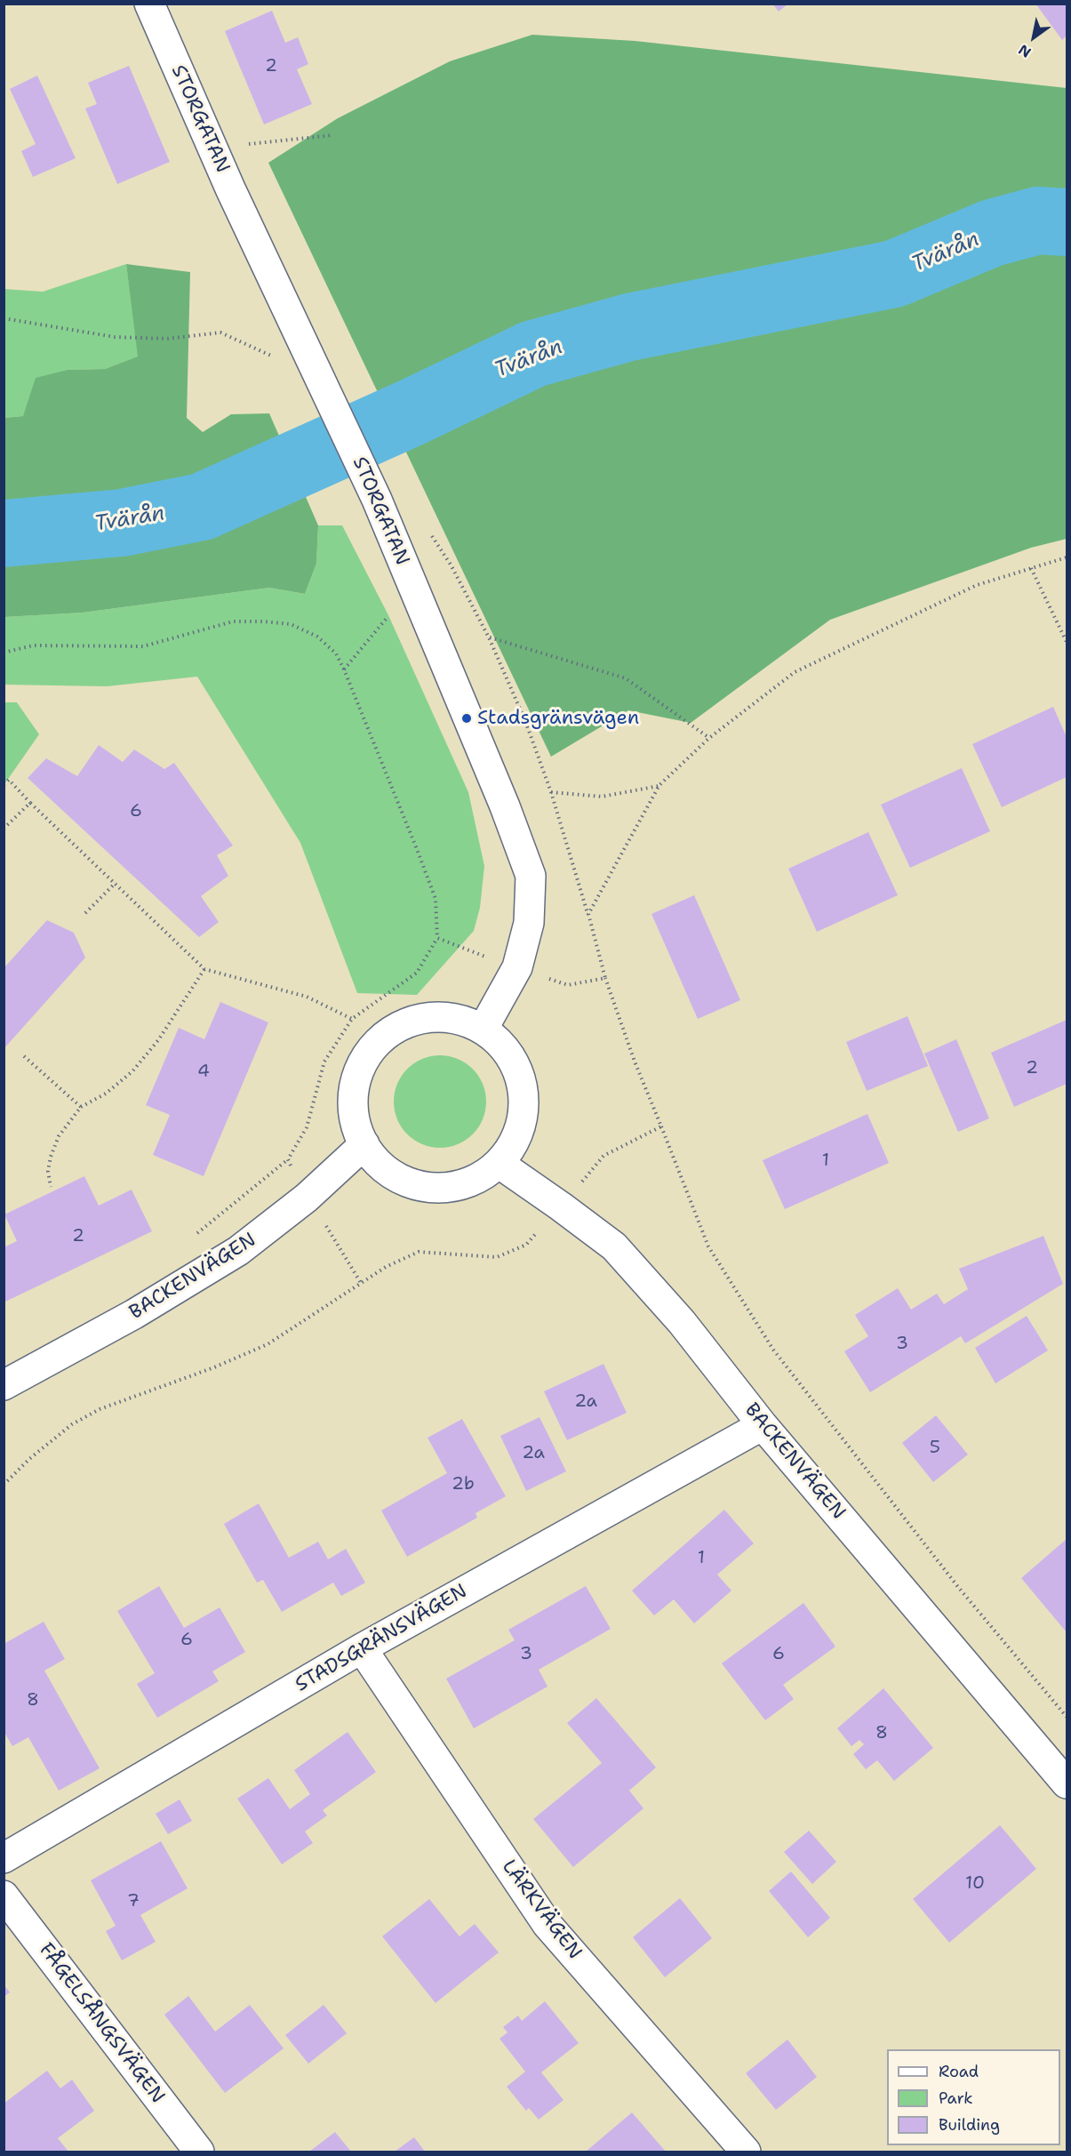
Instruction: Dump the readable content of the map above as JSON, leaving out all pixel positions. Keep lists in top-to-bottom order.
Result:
{
  "streets": {
    "street": [
      "STORGATAN",
      "BACKENVÄGEN",
      "STADSGRÄNSVÄGEN",
      "LÄRKVÄGEN",
      "FÅGELSÅNGSVÄGEN"
    ]
  },
  "crossings": [
    ["STORGATAN", "BACKENVÄGEN"],
    ["BACKENVÄGEN", "STADSGRÄNSVÄGEN"],
    ["STADSGRÄNSVÄGEN", "LÄRKVÄGEN"]
  ],
  "water": ["Tvärån"],
  "places": ["Stadsgränsvägen"],
  "house_numbers": [
    "2",
    "6",
    "2",
    "4",
    "1",
    "2",
    "3",
    "2a",
    "5",
    "2a",
    "2b",
    "1",
    "6",
    "3",
    "6",
    "8",
    "8",
    "10",
    "7"
  ],
  "legend": ["Road", "Park", "Building"],
  "north": "bottom left"
}
